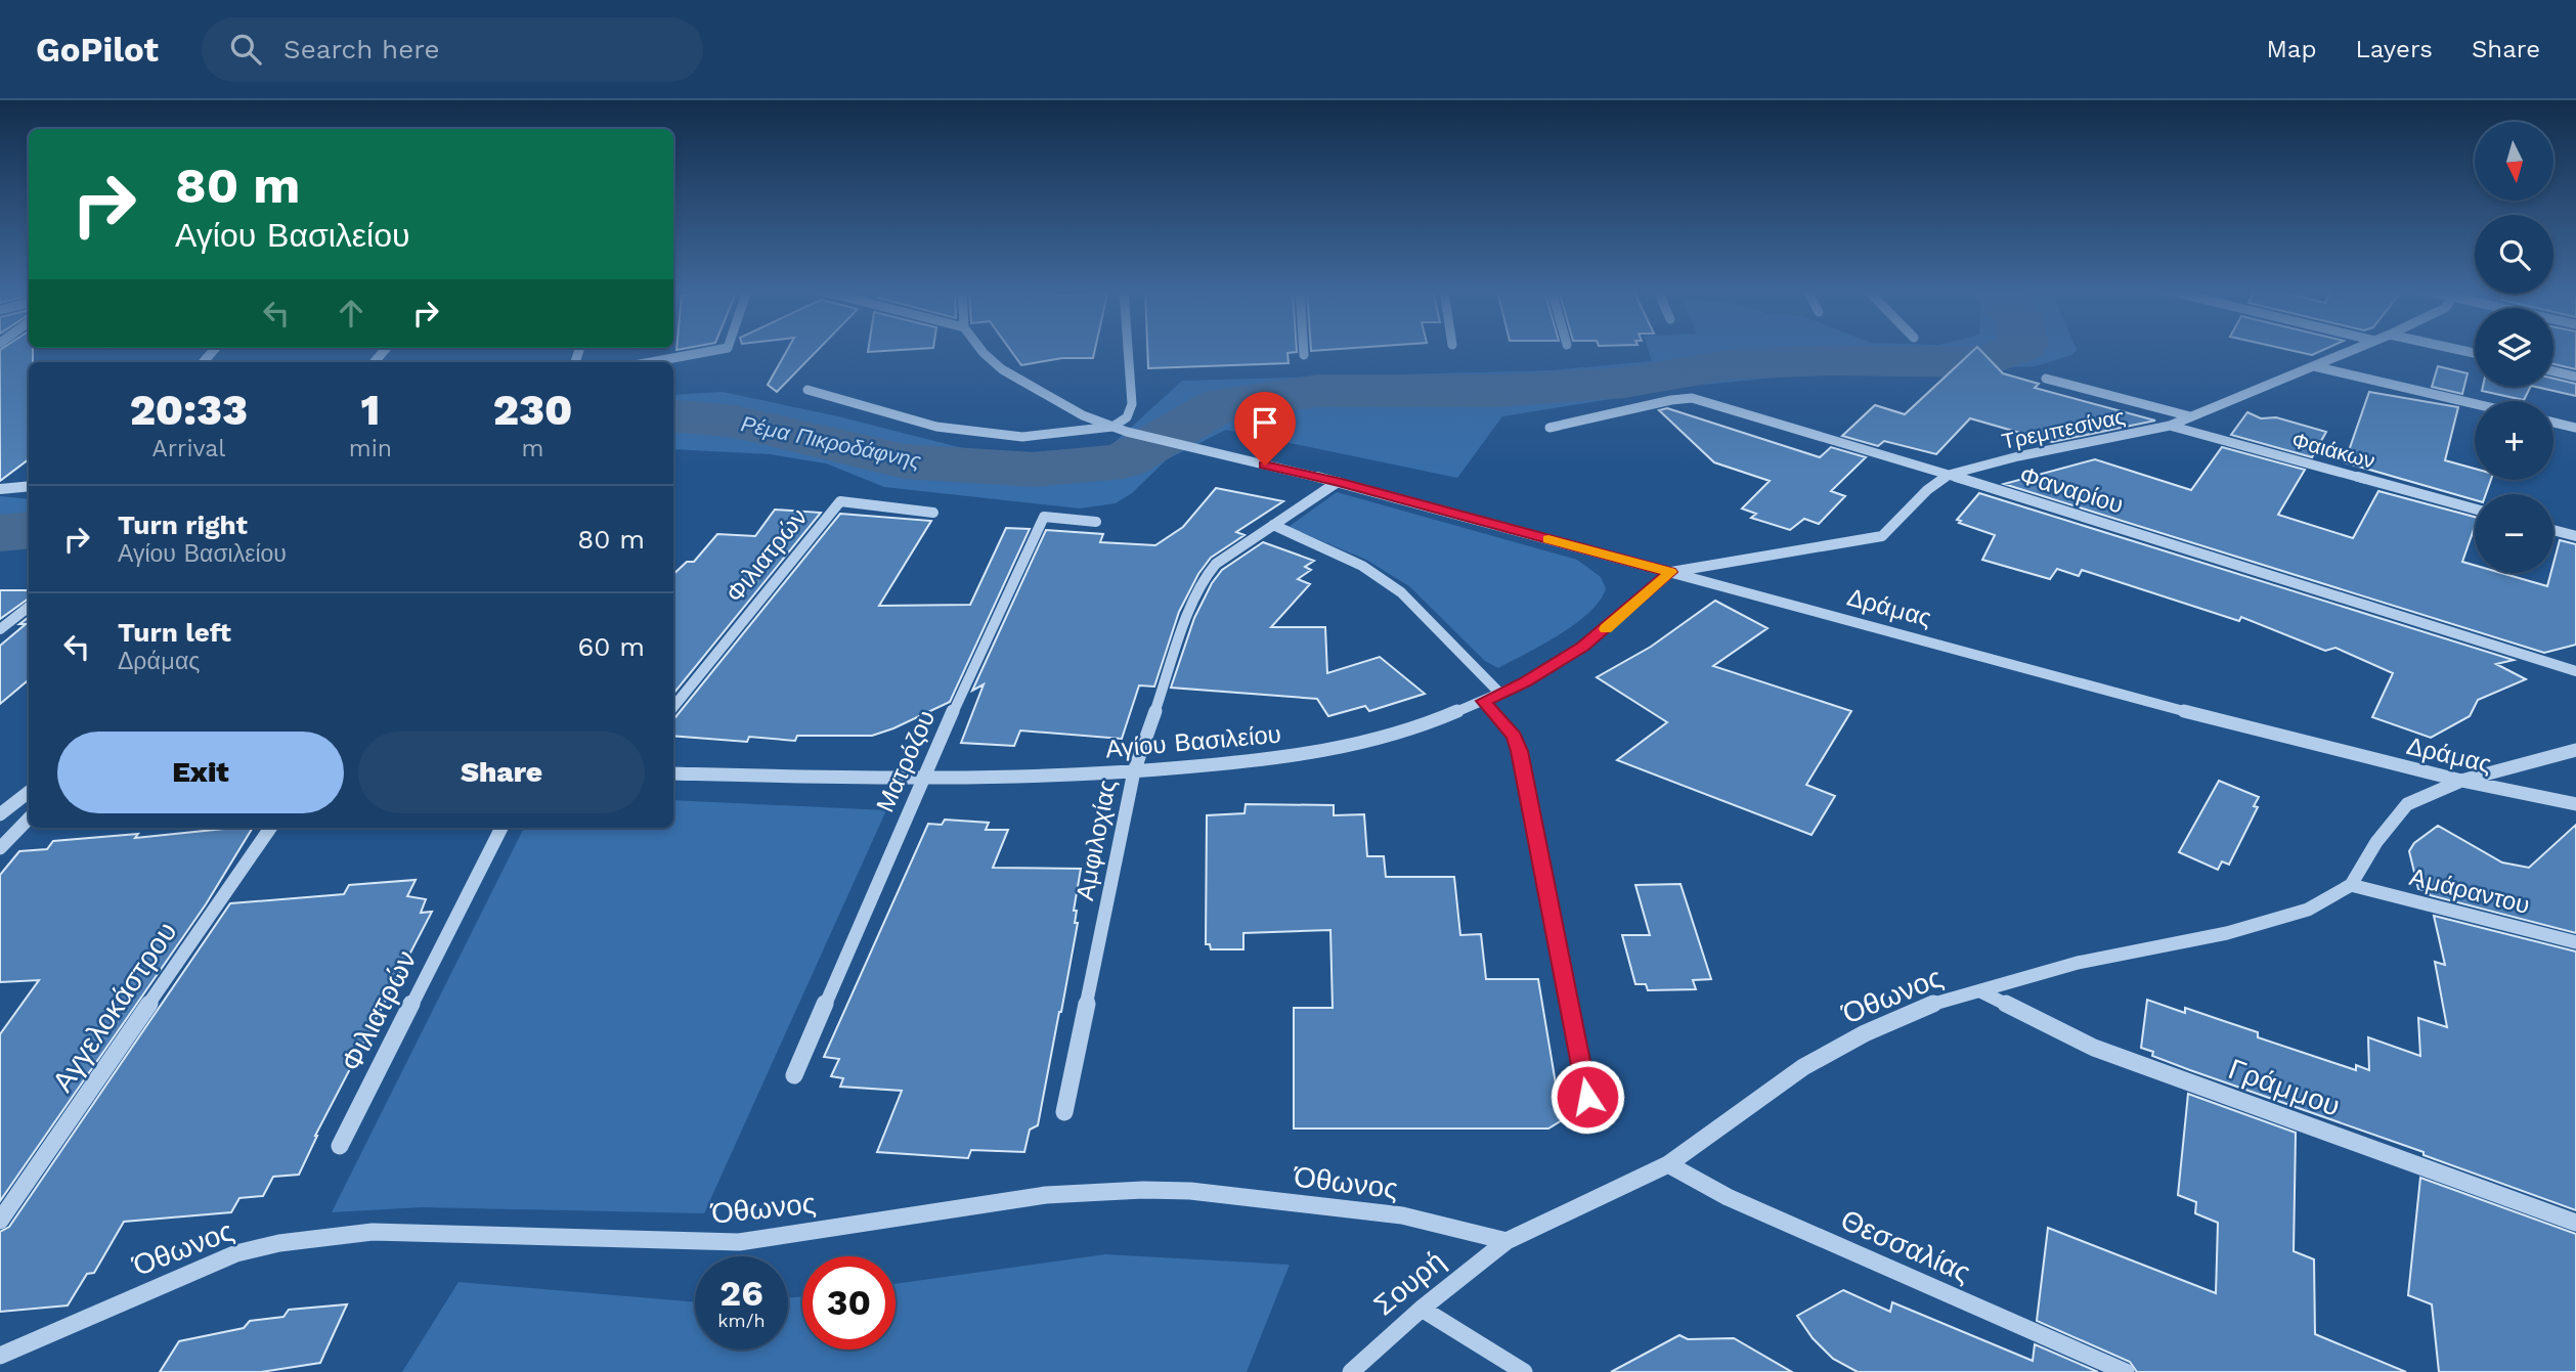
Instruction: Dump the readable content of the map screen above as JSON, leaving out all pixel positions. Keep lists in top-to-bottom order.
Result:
{
  "streets": {
    "street": [
      "Τρεμπεσίνας",
      "Φαιάκων",
      "Φαναρίου",
      "Φιλιατρών",
      "Δράμας",
      "Αγίου Βασιλείου",
      "Ματρόζου",
      "Αμφιλοχίας",
      "Αμάραντου",
      "Όθωνος",
      "Αγγελοκάστρου",
      "Γράμμου",
      "Θεσσαλίας",
      "Σουρή"
    ]
  },
  "crossings": [
    ["Τρεμπεσίνας", "Φαιάκων"],
    ["Τρεμπεσίνας", "Φαναρίου"],
    ["Τρεμπεσίνας", "Δράμας"],
    ["Τρεμπεσίνας", "Αγίου Βασιλείου"],
    ["Δράμας", "Αγίου Βασιλείου"],
    ["Δράμας", "Αμφιλοχίας"],
    ["Δράμας", "Όθωνος"],
    ["Αγίου Βασιλείου", "Ματρόζου"],
    ["Αγίου Βασιλείου", "Αμφιλοχίας"],
    ["Αμάραντου", "Όθωνος"],
    ["Όθωνος", "Γράμμου"],
    ["Όθωνος", "Θεσσαλίας"],
    ["Όθωνος", "Σουρή"]
  ],
  "water": ["Ρέμα Πικροδάφνης"],
  "north": "bottom",
  "page": {
    "header": "GoPilot",
    "search": "Search here",
    "nav": ["Map", "Layers", "Share"],
    "map_buttons": ["+", "−"],
    "turn": ["80 m", "Αγίου Βασιλείου"],
    "eta": [
      "20:33",
      "Arrival",
      "1",
      "min",
      "230",
      "m"
    ],
    "list": [
      {
        "name": "Turn right",
        "note": "Αγίου Βασιλείου",
        "value": "80 m"
      },
      {
        "name": "Turn left",
        "note": "Δράμας",
        "value": "60 m"
      }
    ],
    "buttons": ["Exit", "Share"],
    "speed": "26 km/h",
    "limit": "30"
  }
}
